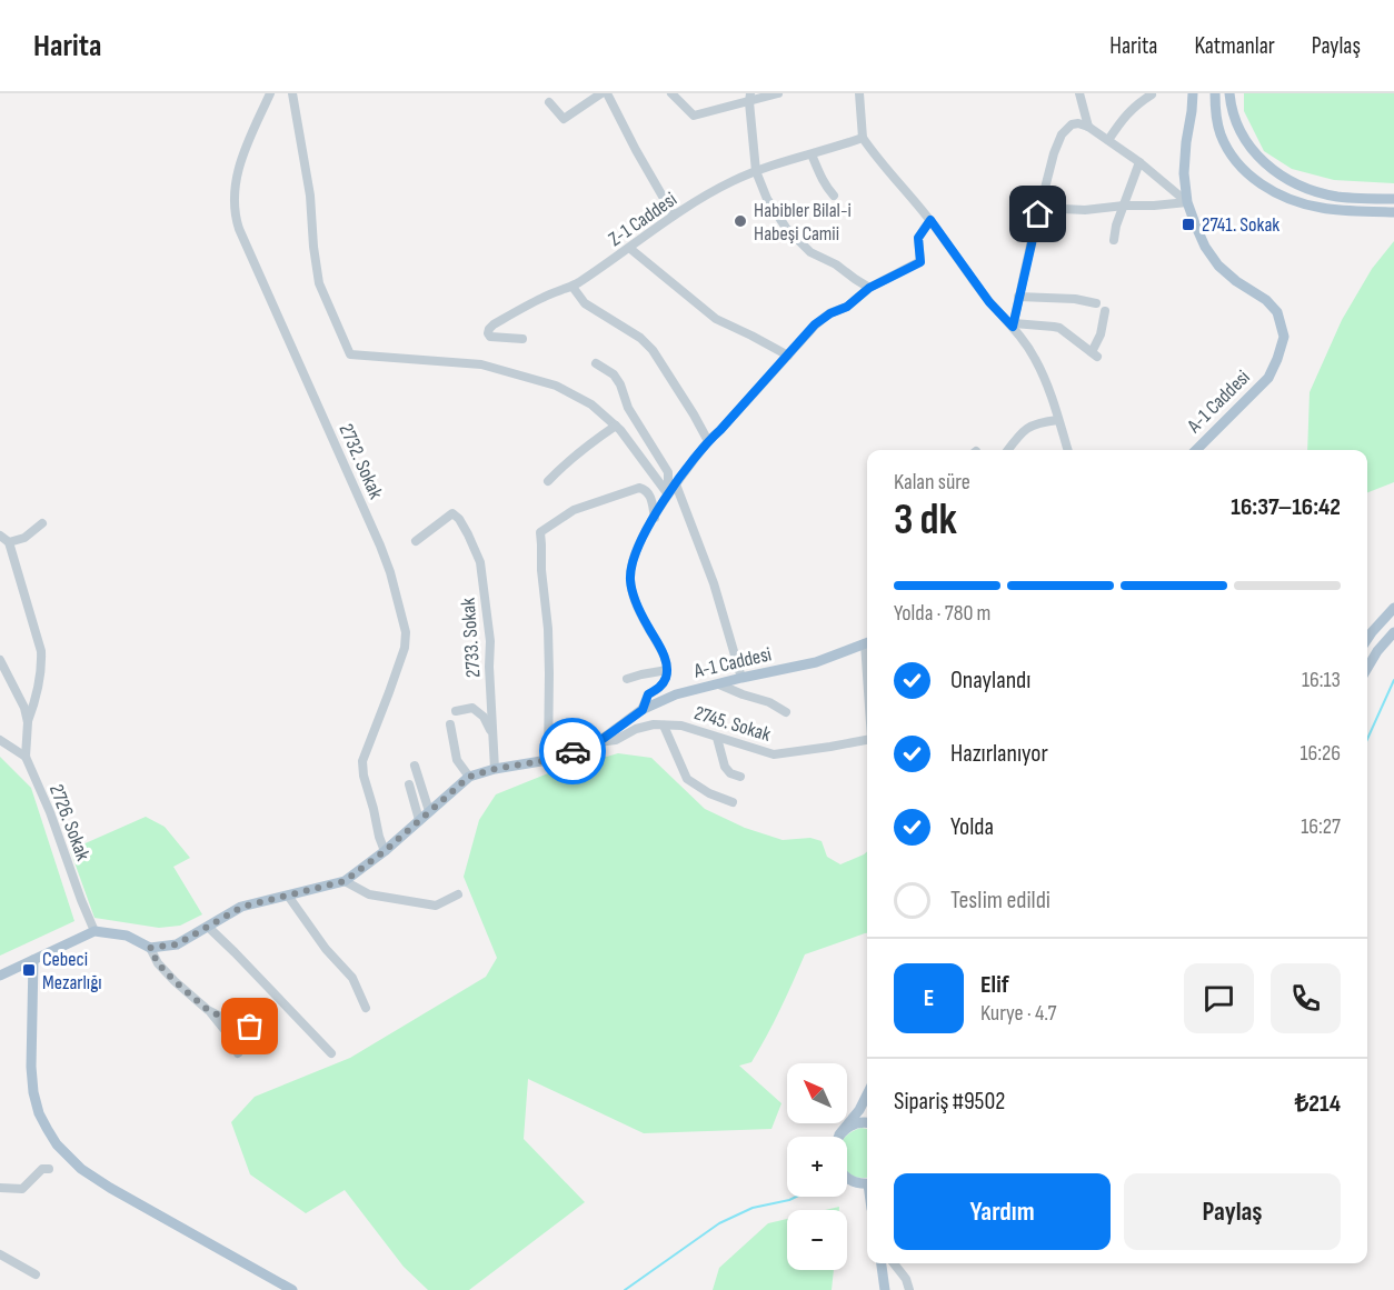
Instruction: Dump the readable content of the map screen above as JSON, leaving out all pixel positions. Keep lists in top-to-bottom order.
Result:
{
  "streets": {
    "main road": ["A-1 Caddesi"],
    "street": [
      "Z-1 Caddesi",
      "2732. Sokak",
      "2733. Sokak",
      "2745. Sokak",
      "2726. Sokak"
    ]
  },
  "crossings": [
    ["A-1 Caddesi", "2732. Sokak"],
    ["A-1 Caddesi", "2733. Sokak"],
    ["A-1 Caddesi", "2745. Sokak"]
  ],
  "places": {
    "other": ["Habibler Bilal-i Habeşi Camii"],
    "transit": ["2741. Sokak", "Cebeci Mezarlığı"]
  },
  "north": "top left",
  "page": {
    "header": "Harita",
    "nav": ["Harita", "Katmanlar", "Paylaş"],
    "heading": ["3 dk", "Kalan süre", "16:37–16:42"],
    "panel": [
      "Elif",
      "Kurye · 4.7",
      "Sipariş #9502",
      "₺214"
    ],
    "bar": "Yolda · 780 m",
    "list": [
      ["Onaylandı", "16:13"],
      ["Hazırlanıyor", "16:26"],
      ["Yolda", "16:27"],
      "Teslim edildi"
    ],
    "round": "E",
    "map_buttons": ["+", "−"],
    "buttons": ["Yardım", "Paylaş"]
  }
}
